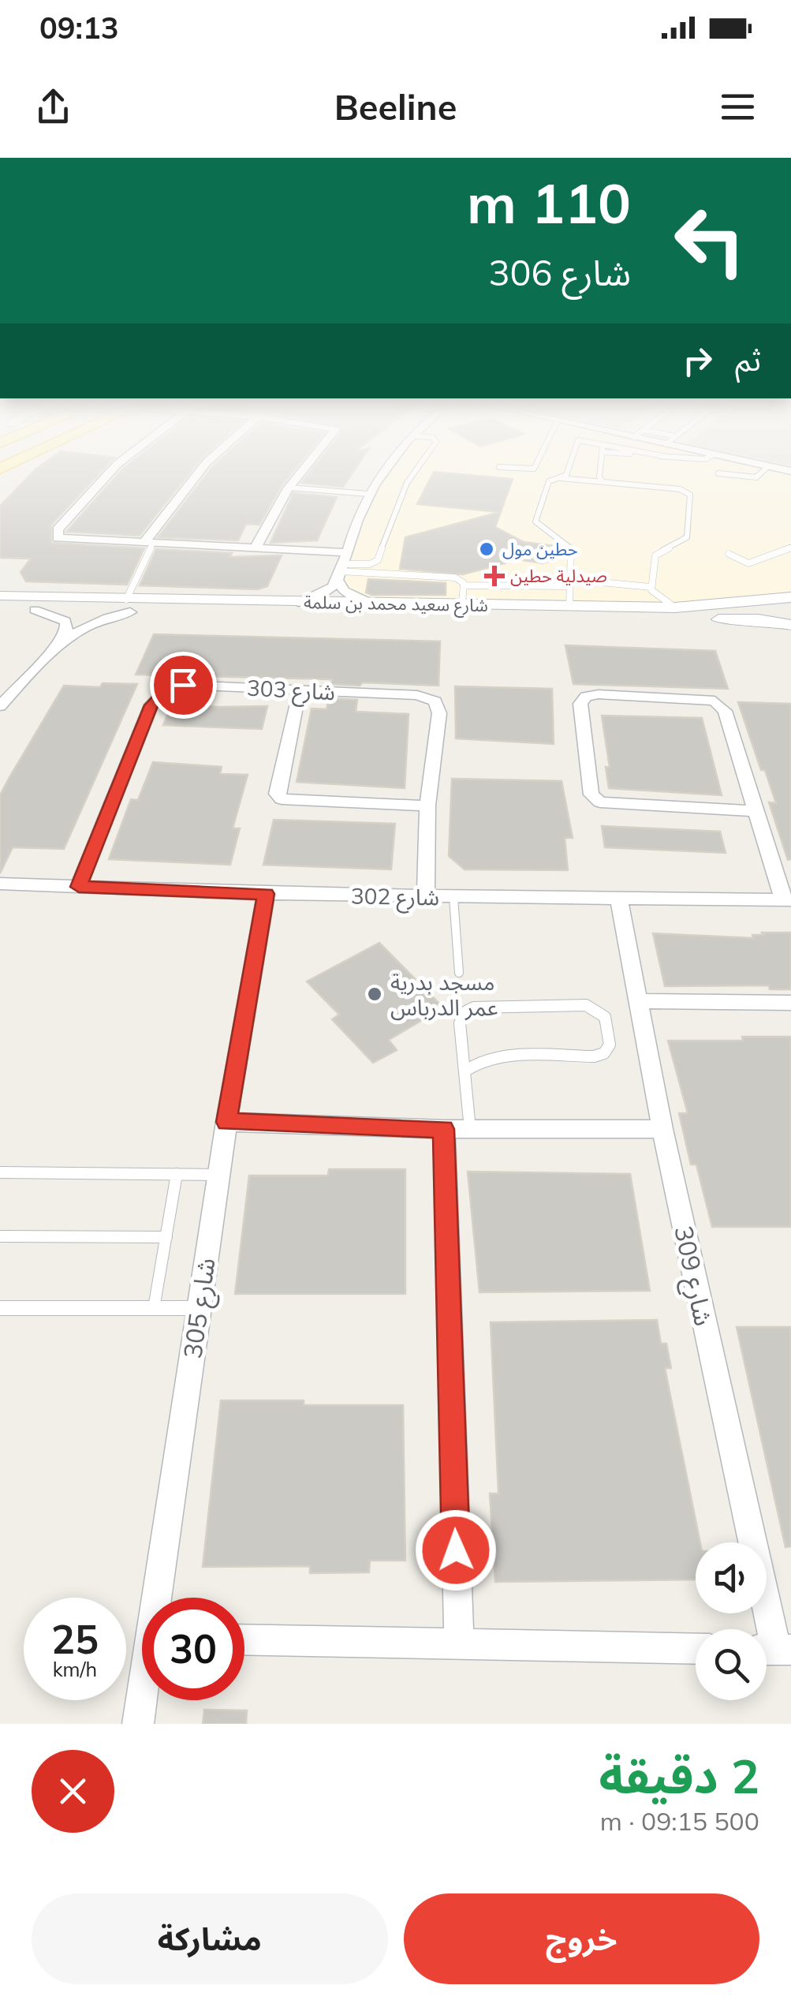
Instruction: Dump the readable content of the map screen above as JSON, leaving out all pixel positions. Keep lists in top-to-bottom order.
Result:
{
  "streets": {
    "street": [
      "شارع سعيد محمد بن سلمة",
      "شارع 303",
      "شارع 302",
      "شارع 309",
      "شارع 305"
    ]
  },
  "crossings": [
    ["شارع 303", "شارع 302"],
    ["شارع 302", "شارع 309"],
    ["شارع 302", "شارع 305"]
  ],
  "places": {
    "other": ["حطين مول", "مسجد بدرية عمر الدرباس"],
    "health": ["صيدلية حطين"]
  },
  "page": {
    "status": "09:13",
    "header": "Beeline",
    "turn": ["110 m", "شارع 306"],
    "then": "ثم",
    "speed": "25 km/h",
    "limit": "30",
    "heading": ["2 دقيقة", "500 m · 09:15"],
    "buttons": ["خروج", "مشاركة"]
  }
}
